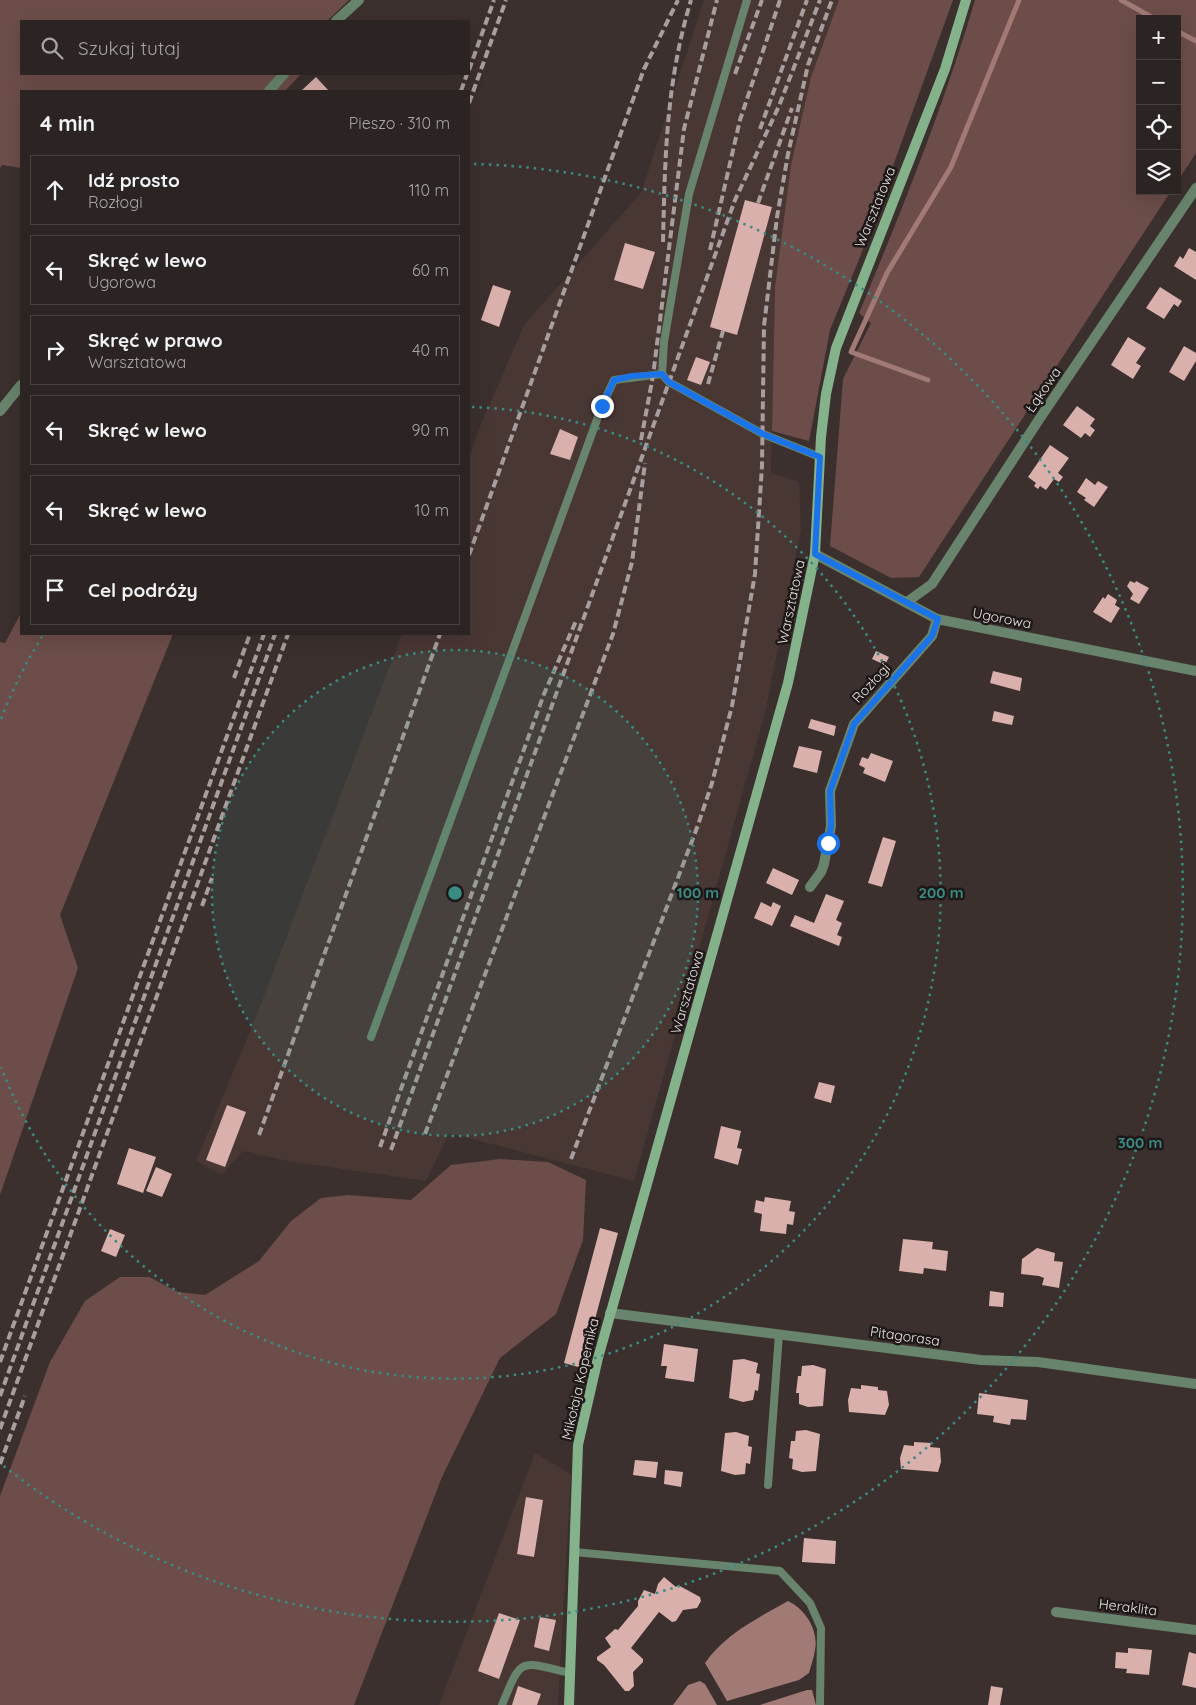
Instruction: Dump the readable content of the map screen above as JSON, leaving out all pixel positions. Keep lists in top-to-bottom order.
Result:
{
  "streets": {
    "street": [
      "Warsztatowa",
      "Łąkowa",
      "Ugorowa",
      "Rozłogi",
      "Pitagorasa",
      "Mikołaja Kopernika",
      "Heraklita"
    ]
  },
  "crossings": [
    ["Warsztatowa", "Ugorowa"],
    ["Warsztatowa", "Mikołaja Kopernika"],
    ["Łąkowa", "Ugorowa"],
    ["Ugorowa", "Rozłogi"],
    ["Pitagorasa", "Mikołaja Kopernika"]
  ],
  "page": {
    "map_buttons": ["+", "−"],
    "search": "Szukaj tutaj",
    "heading": ["4 min", "Pieszo · 310 m"],
    "list": [
      ["Idź prosto", "Rozłogi", "110 m"],
      ["Skręć w lewo", "Ugorowa", "60 m"],
      ["Skręć w prawo", "Warsztatowa", "40 m"],
      ["Skręć w lewo", "90 m"],
      ["Skręć w lewo", "10 m"],
      "Cel podróży"
    ]
  },
  "rings": ["100 m", "200 m", "300 m"]
}
